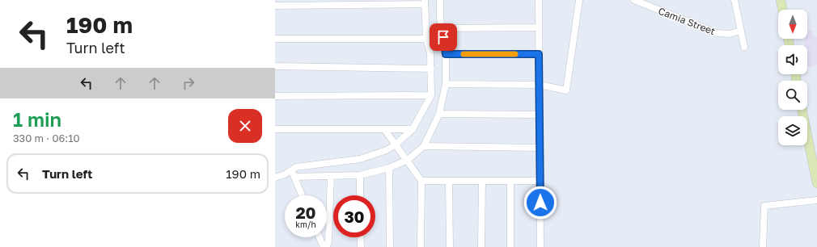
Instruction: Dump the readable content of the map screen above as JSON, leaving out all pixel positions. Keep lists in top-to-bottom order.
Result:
{
  "streets": {
    "street": ["Camia Street"]
  },
  "north": "bottom",
  "page": {
    "turn": ["190 m", "Turn left"],
    "heading": ["1 min", "330 m · 06:10"],
    "list": [
      {
        "name": "Turn left",
        "value": "190 m"
      }
    ],
    "speed": "20 km/h",
    "limit": "30"
  }
}
